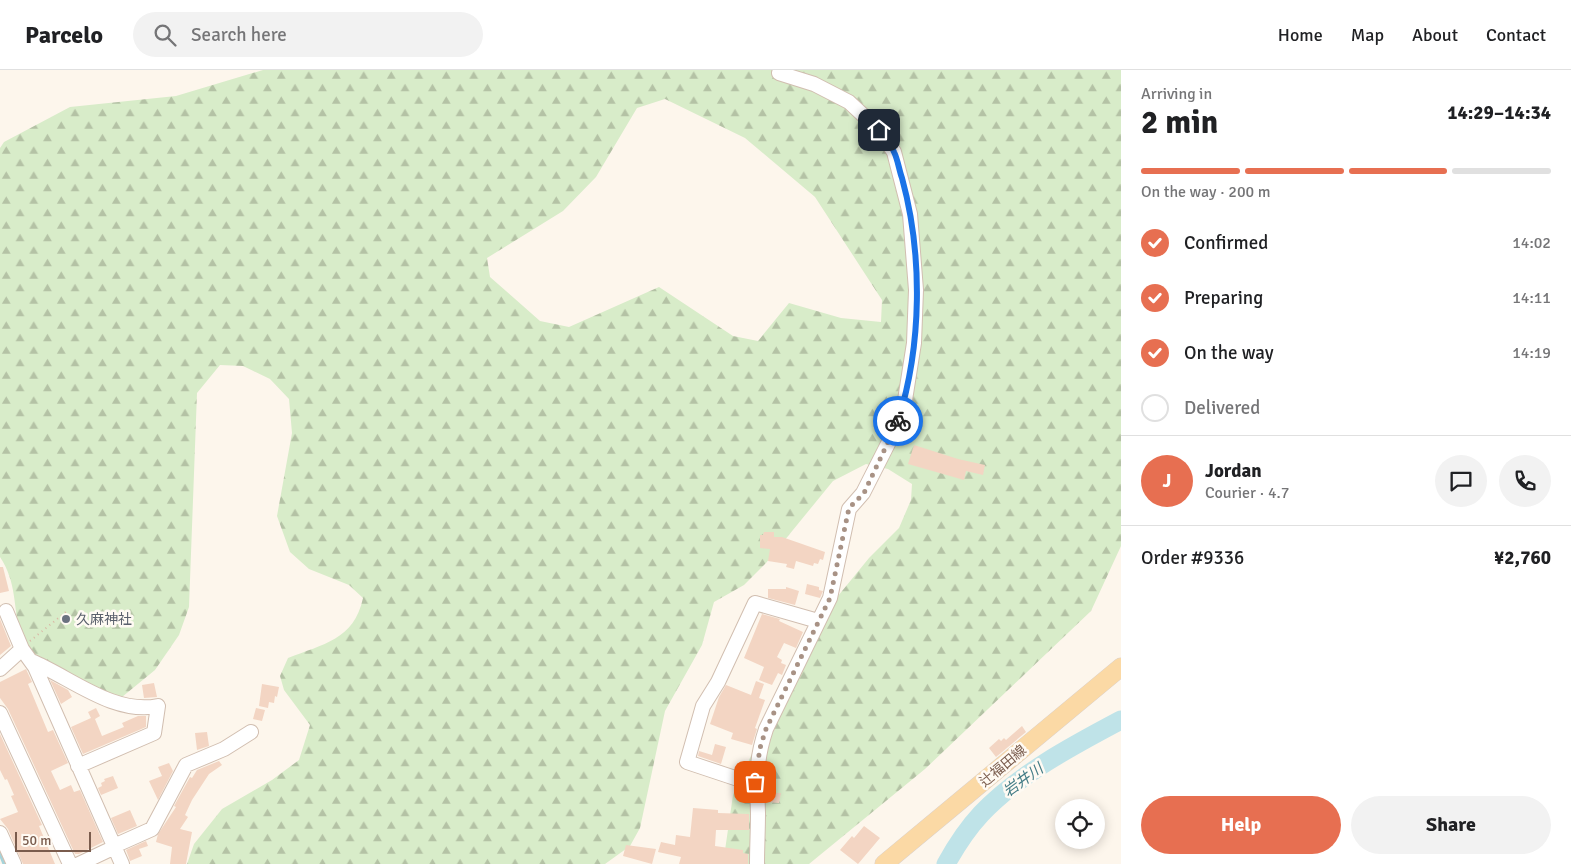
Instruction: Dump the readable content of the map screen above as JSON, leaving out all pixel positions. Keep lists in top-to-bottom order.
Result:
{
  "streets": {
    "main road": ["辻福田線"]
  },
  "water": ["岩井川"],
  "places": ["久麻神社"],
  "scale_bar": "50 m",
  "page": {
    "header": "Parcelo",
    "search": "Search here",
    "nav": [
      "Home",
      "Map",
      "About",
      "Contact"
    ],
    "heading": ["2 min", "Arriving in", "14:29–14:34"],
    "panel": [
      "Jordan",
      "Courier · 4.7",
      "Order #9336",
      "¥2,760"
    ],
    "bar": "On the way · 200 m",
    "list": [
      ["Confirmed", "14:02"],
      ["Preparing", "14:11"],
      ["On the way", "14:19"],
      "Delivered"
    ],
    "round": "J",
    "buttons": ["Help", "Share"],
    "scale": "50 m"
  }
}
